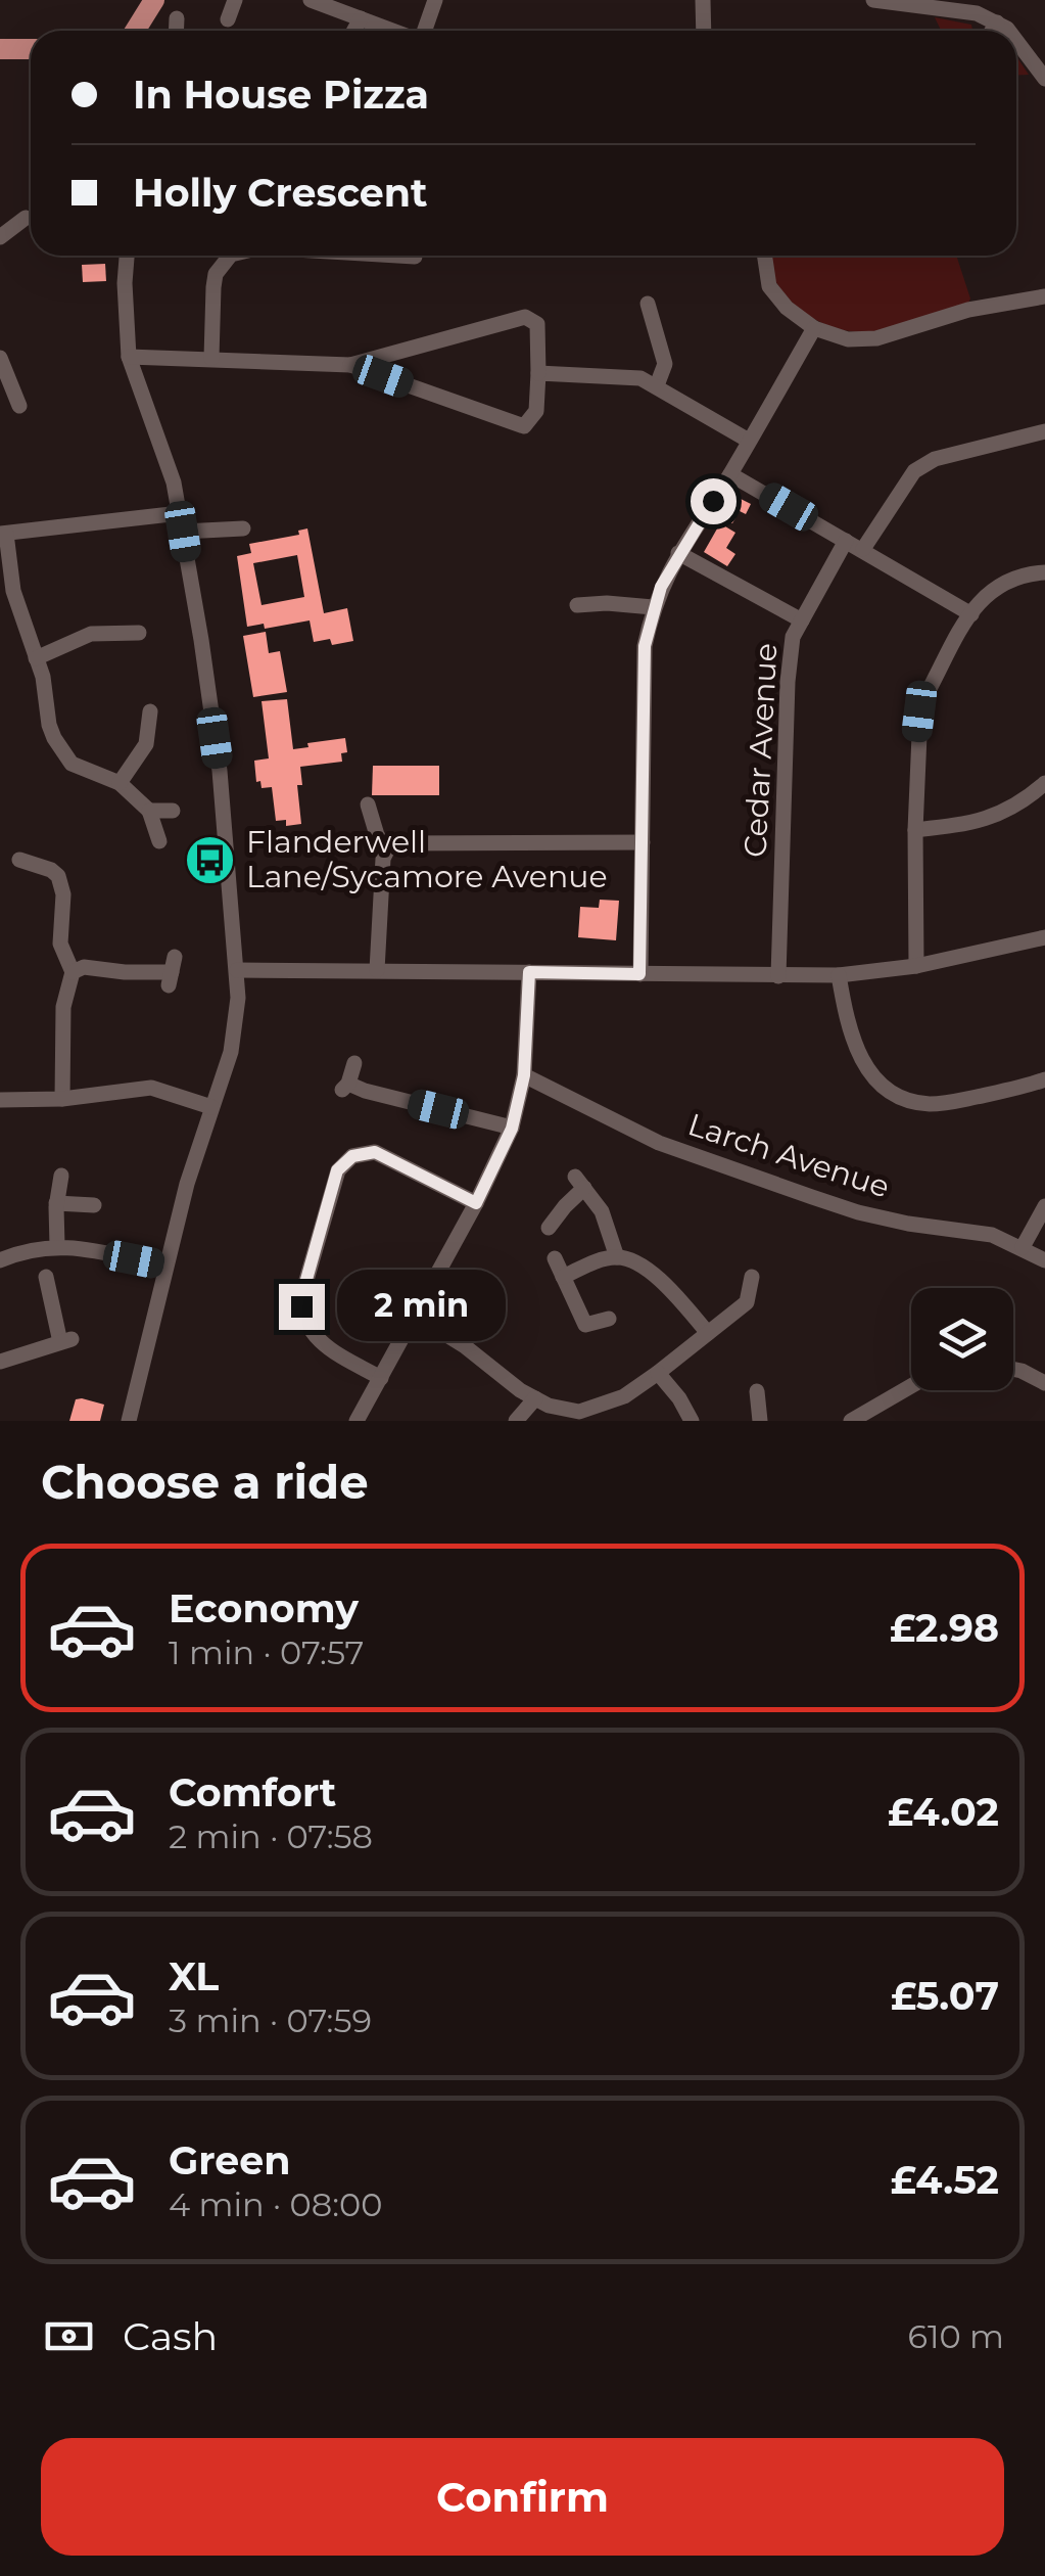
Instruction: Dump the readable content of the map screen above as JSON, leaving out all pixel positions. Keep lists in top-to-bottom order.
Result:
{
  "streets": {
    "street": ["Cedar Avenue", "Larch Avenue"]
  },
  "places": {
    "bus stop": ["Flanderwell Lane/Sycamore Avenue"]
  },
  "page": {
    "banner": ["In House Pizza", "Holly Crescent"],
    "bubble": "2 min",
    "heading": "Choose a ride",
    "list": [
      {
        "name": "Economy",
        "note": "1 min · 07:57",
        "value": "£2.98"
      },
      {
        "name": "Comfort",
        "note": "2 min · 07:58",
        "value": "£4.02"
      },
      {
        "name": "XL",
        "note": "3 min · 07:59",
        "value": "£5.07"
      },
      {
        "name": "Green",
        "note": "4 min · 08:00",
        "value": "£4.52"
      }
    ],
    "pay": ["Cash", "610 m"],
    "buttons": "Confirm"
  }
}
